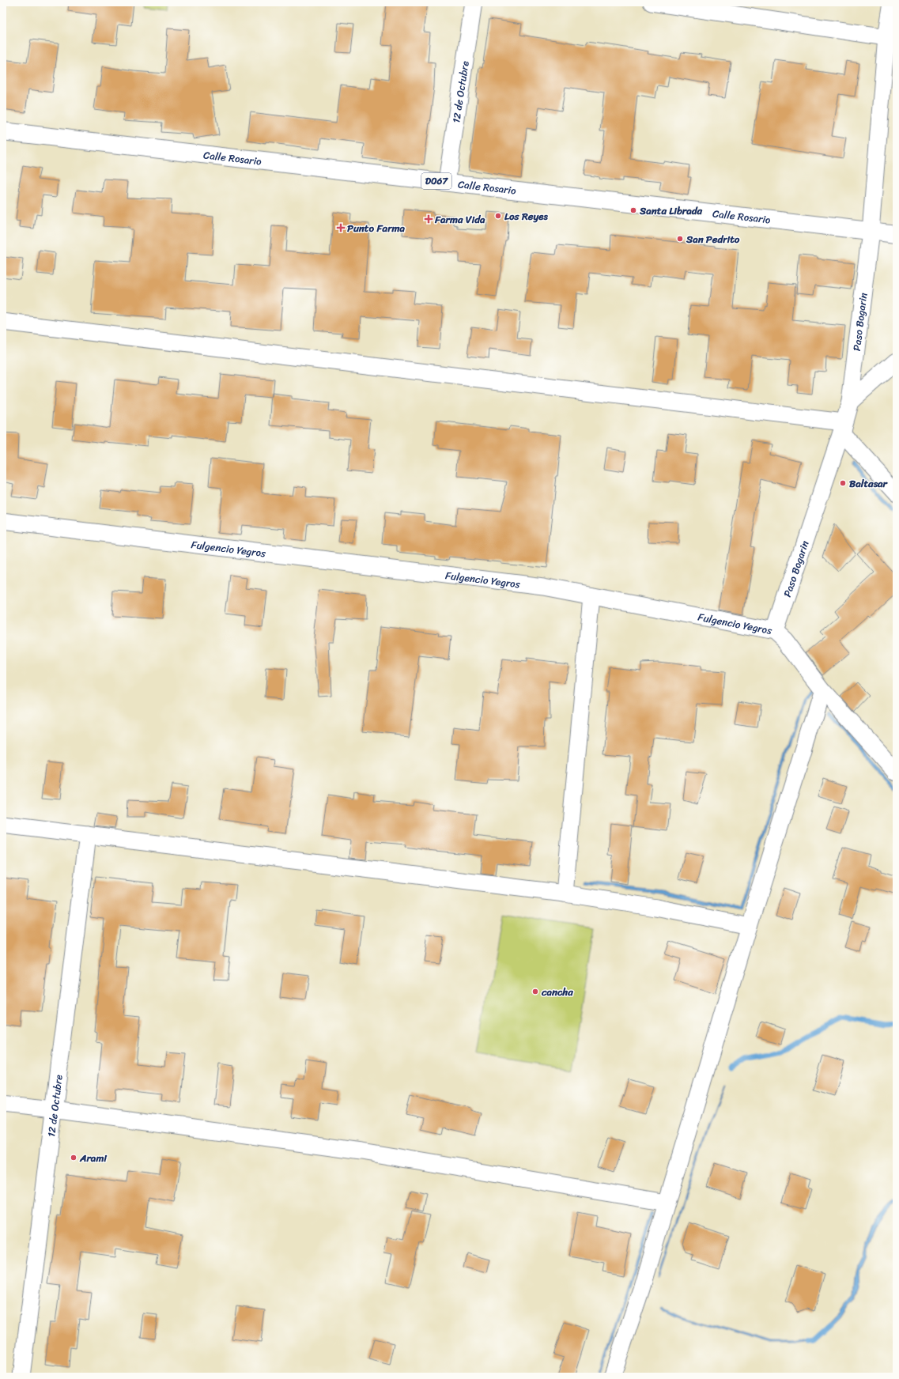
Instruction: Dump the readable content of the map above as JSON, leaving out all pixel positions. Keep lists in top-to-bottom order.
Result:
{
  "streets": {
    "main road": ["Calle Rosario", "D067"],
    "street": ["12 de Octubre", "Paso Bogarin", "Fulgencio Yegros"]
  },
  "crossings": [
    ["12 de Octubre", "Calle Rosario"],
    ["Calle Rosario", "Paso Bogarin"],
    ["Paso Bogarin", "Fulgencio Yegros"]
  ],
  "places": {
    "other": [
      "Santa Librada",
      "Los Reyes",
      "San Pedrito",
      "Baltasar",
      "cancha",
      "Arami"
    ],
    "health": ["Farma Vida", "Punto Farma"]
  }
}
